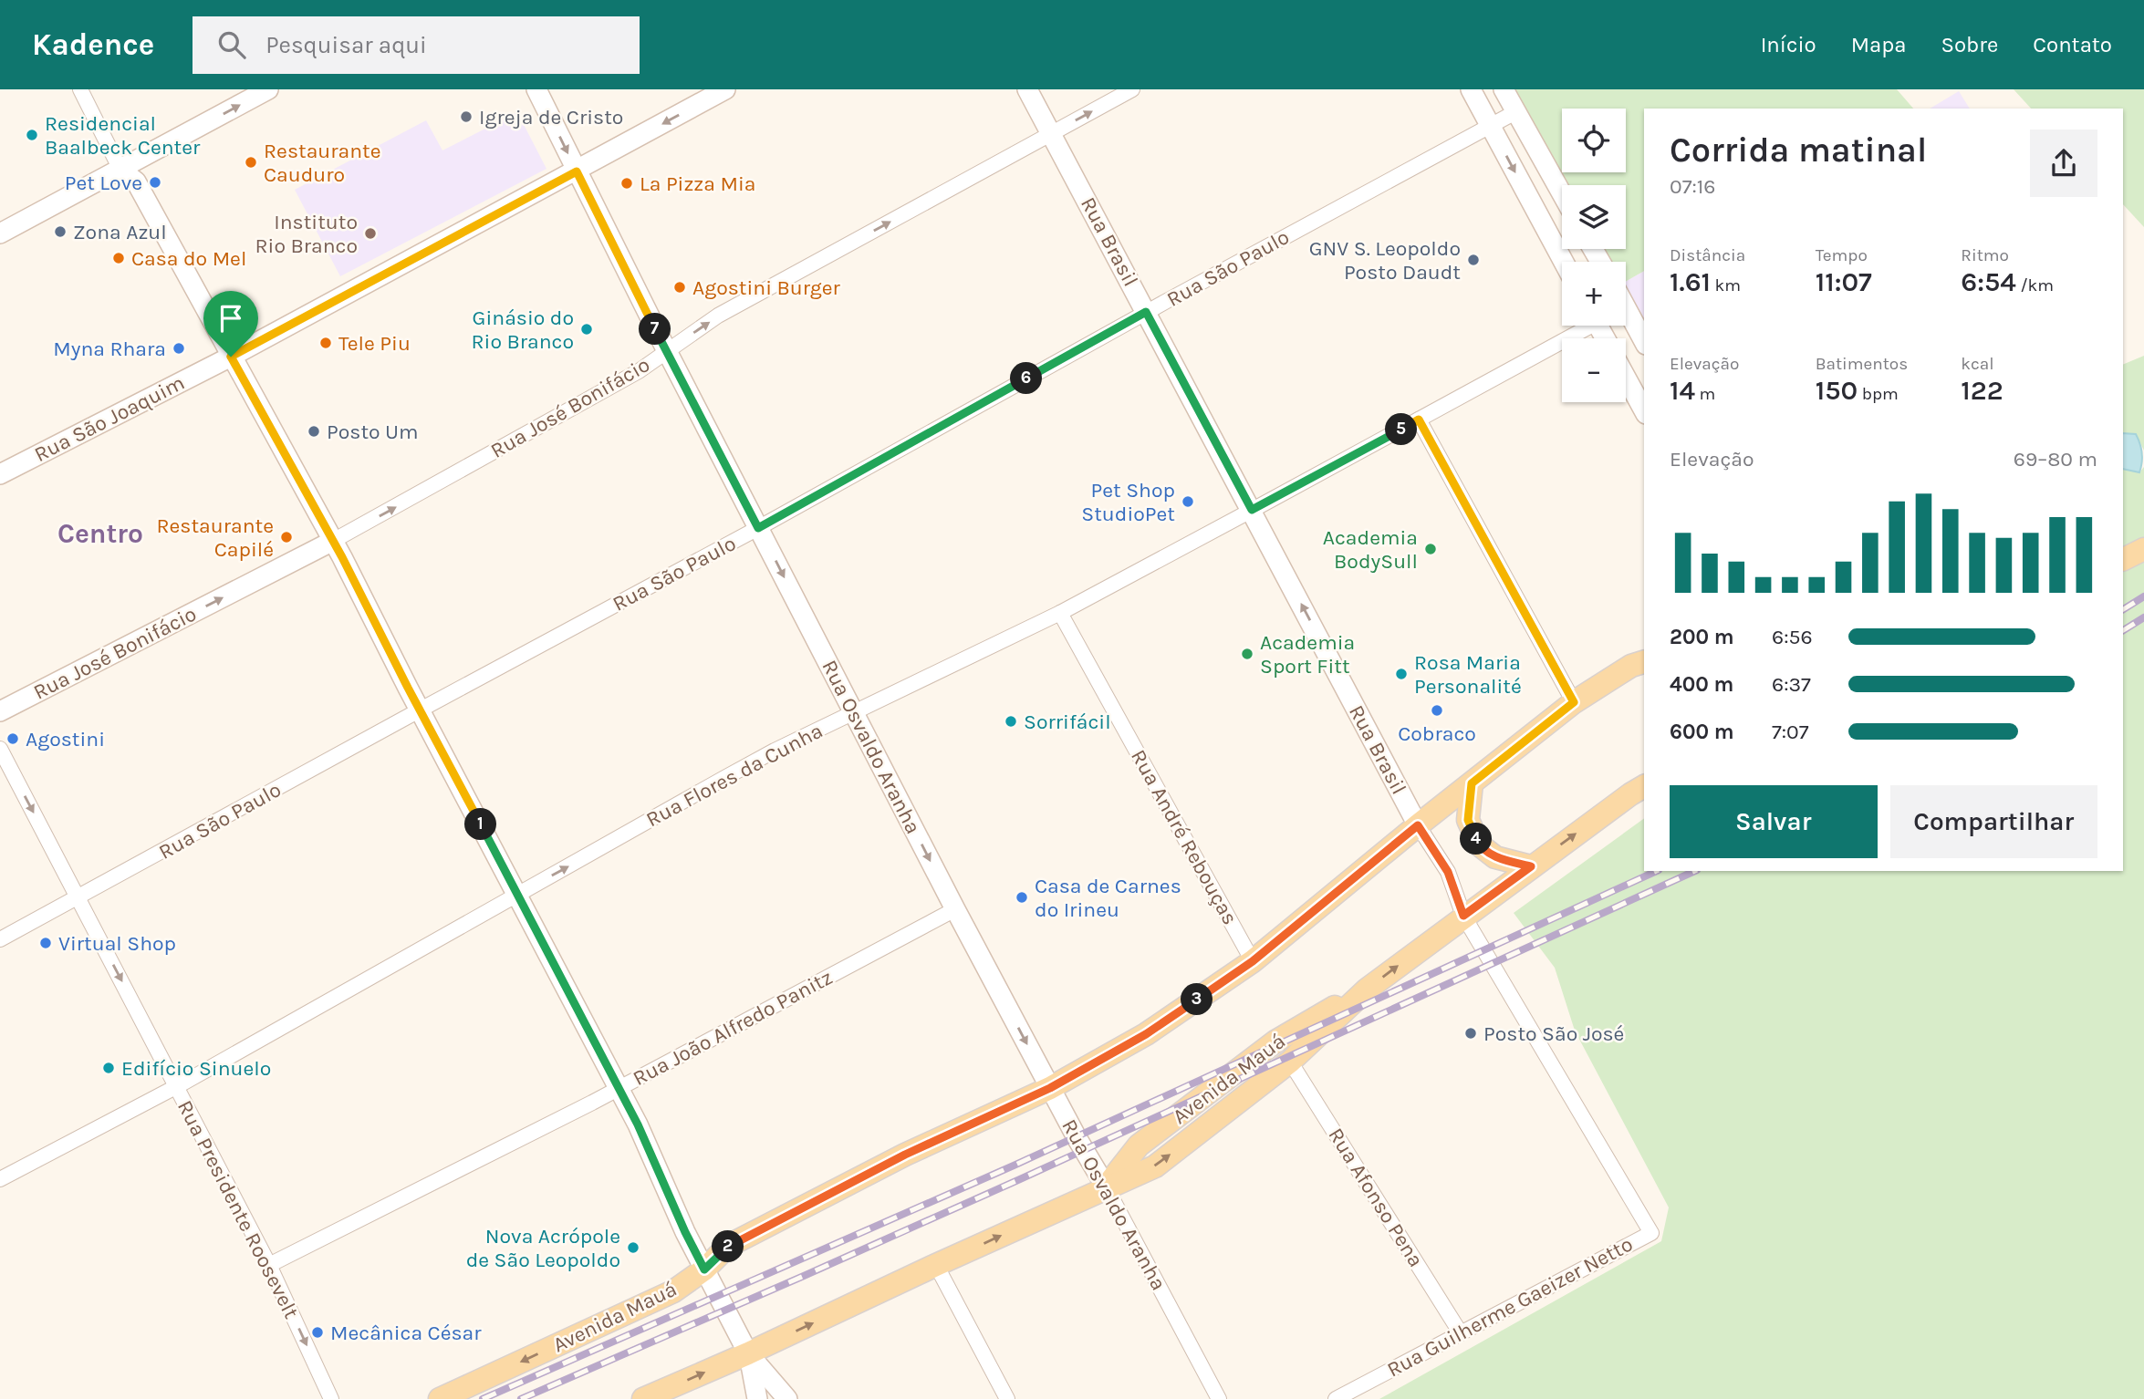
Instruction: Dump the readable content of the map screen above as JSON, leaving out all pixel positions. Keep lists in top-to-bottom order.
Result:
{
  "streets": {
    "main road": ["Avenida Mauá"],
    "street": [
      "Rua Brasil",
      "Rua São Paulo",
      "Rua José Bonifácio",
      "Rua São Joaquim",
      "Rua Osvaldo Aranha",
      "Rua Flores da Cunha",
      "Rua André Rebouças",
      "Rua João Alfredo Panitz",
      "Rua Afonso Pena",
      "Rua Presidente Roosevelt",
      "Rua Guilherme Gaeizer Netto"
    ]
  },
  "crossings": [
    ["Rua Brasil", "Rua São Paulo"],
    ["Rua Brasil", "Rua José Bonifácio"],
    ["Rua Brasil", "Rua Flores da Cunha"],
    ["Rua Brasil", "Avenida Mauá"],
    ["Rua Brasil", "Rua Guilherme Gaeizer Netto"],
    ["Rua São Paulo", "Rua Osvaldo Aranha"],
    ["Rua São Paulo", "Rua Presidente Roosevelt"],
    ["Rua José Bonifácio", "Rua Osvaldo Aranha"],
    ["Rua São Joaquim", "Rua Osvaldo Aranha"],
    ["Rua Osvaldo Aranha", "Rua Flores da Cunha"],
    ["Rua Osvaldo Aranha", "Rua João Alfredo Panitz"],
    ["Rua Osvaldo Aranha", "Avenida Mauá"],
    ["Rua Flores da Cunha", "Rua André Rebouças"],
    ["Rua Flores da Cunha", "Rua Presidente Roosevelt"],
    ["Rua André Rebouças", "Avenida Mauá"],
    ["Rua João Alfredo Panitz", "Rua Presidente Roosevelt"],
    ["Avenida Mauá", "Rua Afonso Pena"],
    ["Rua Afonso Pena", "Rua Guilherme Gaeizer Netto"]
  ],
  "one_way": ["Rua José Bonifácio", "Rua Osvaldo Aranha", "Rua Presidente Roosevelt"],
  "districts": ["Centro"],
  "places": [
    "Igreja de Cristo",
    "Residencial Baalbeck Center",
    "Restaurante Cauduro",
    "Pet Love",
    "La Pizza Mia",
    "Zona Azul",
    "Instituto Rio Branco",
    "Casa do Mel",
    "GNV S. Leopoldo Posto Daudt",
    "Agostini Burger",
    "Ginásio do Rio Branco",
    "Tele Piu",
    "Myna Rhara",
    "Posto Um",
    "Pet Shop StudioPet",
    "Restaurante Capilé",
    "Academia BodySull",
    "Academia Sport Fitt",
    "Rosa Maria Personalité",
    "Cobraco",
    "Sorrifácil",
    "Agostini",
    "Casa de Carnes do Irineu",
    "Virtual Shop",
    "Posto São José",
    "Edifício Sinuelo",
    "Nova Acrópole de São Leopoldo",
    "Mecânica César"
  ],
  "page": {
    "header": "Kadence",
    "search": "Pesquisar aqui",
    "nav": [
      "Início",
      "Mapa",
      "Sobre",
      "Contato"
    ],
    "map_buttons": ["+", "−"],
    "heading": ["Corrida matinal", "07:16"],
    "stats": [
      ["Distância", "1.61 km"],
      ["Tempo", "11:07"],
      ["Ritmo", "6:54 /km"],
      ["Elevação", "14 m"],
      ["Batimentos", "150 bpm"],
      ["kcal", "122"]
    ],
    "pins": [
      "7",
      "6",
      "5",
      "1",
      "4",
      "3",
      "2"
    ],
    "chart": ["Elevação", "69–80 m"],
    "list": [
      {
        "name": "200 m",
        "note": "6:56"
      },
      {
        "name": "400 m",
        "note": "6:37"
      },
      {
        "name": "600 m",
        "note": "7:07"
      }
    ],
    "buttons": ["Salvar", "Compartilhar"]
  }
}
